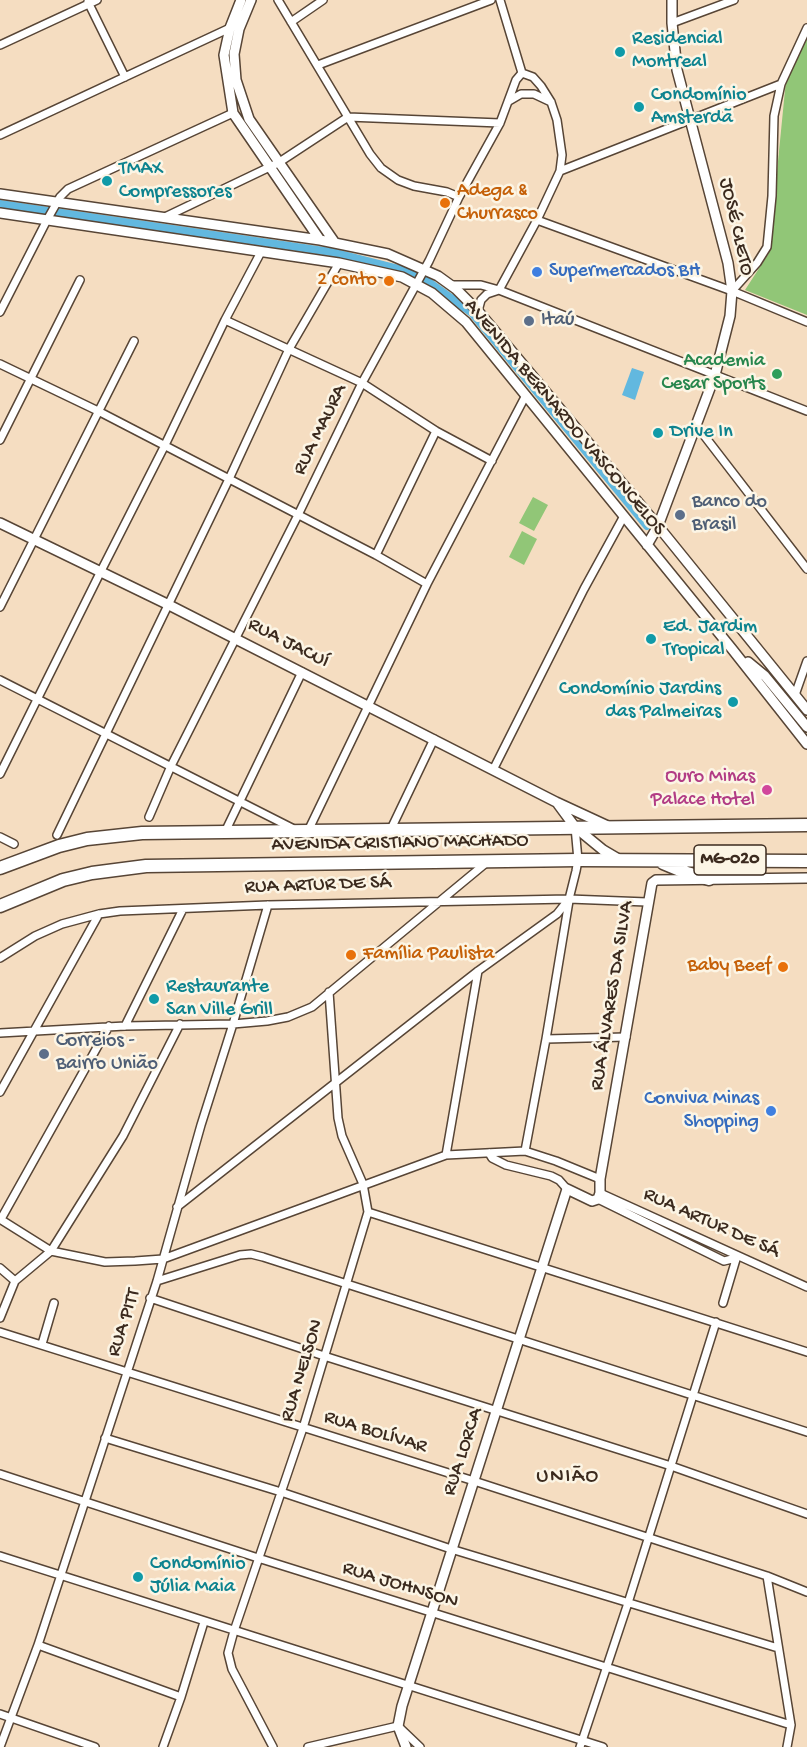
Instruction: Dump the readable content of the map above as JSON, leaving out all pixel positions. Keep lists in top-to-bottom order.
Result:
{
  "streets": {
    "highway": ["AVENIDA CRISTIANO MACHADO", "MG-020"],
    "main road": [
      "JOSÉ CLETO",
      "AVENIDA BERNARDO VASCONCELOS",
      "RUA JACUÍ",
      "RUA ARTUR DE SÁ",
      "RUA ÁLVARES DA SILVA",
      "RUA LORCA"
    ],
    "street": [
      "RUA MAURA",
      "RUA PITT",
      "RUA NELSON",
      "RUA BOLÍVAR",
      "RUA JOHNSON"
    ]
  },
  "crossings": [
    ["JOSÉ CLETO", "AVENIDA BERNARDO VASCONCELOS"],
    ["AVENIDA BERNARDO VASCONCELOS", "RUA MAURA"],
    ["RUA MAURA", "RUA JACUÍ"],
    ["RUA JACUÍ", "AVENIDA CRISTIANO MACHADO"],
    ["RUA ARTUR DE SÁ", "RUA ÁLVARES DA SILVA"],
    ["RUA ARTUR DE SÁ", "RUA PITT"],
    ["RUA ARTUR DE SÁ", "RUA LORCA"],
    ["RUA PITT", "RUA BOLÍVAR"],
    ["RUA PITT", "RUA JOHNSON"],
    ["RUA NELSON", "RUA BOLÍVAR"],
    ["RUA NELSON", "RUA JOHNSON"],
    ["RUA BOLÍVAR", "RUA LORCA"],
    ["RUA LORCA", "RUA JOHNSON"]
  ],
  "districts": ["UNIÃO"],
  "places": [
    "Residencial Montreal",
    "Condomínio Amsterdã",
    "TMAX Compressores",
    "Adega & Churrasco",
    "Supermercados BH",
    "2 conto",
    "Itaú",
    "Academia Cesar Sports",
    "Drive In",
    "Banco do Brasil",
    "Ed. Jardim Tropical",
    "Condomínio Jardins das Palmeiras",
    "Ouro Minas Palace Hotel",
    "Família Paulista",
    "Baby Beef",
    "Restaurante San Ville Grill",
    "Correios - Bairro União",
    "Conviva Minas Shopping",
    "Condomínio Júlia Maia"
  ]
}
